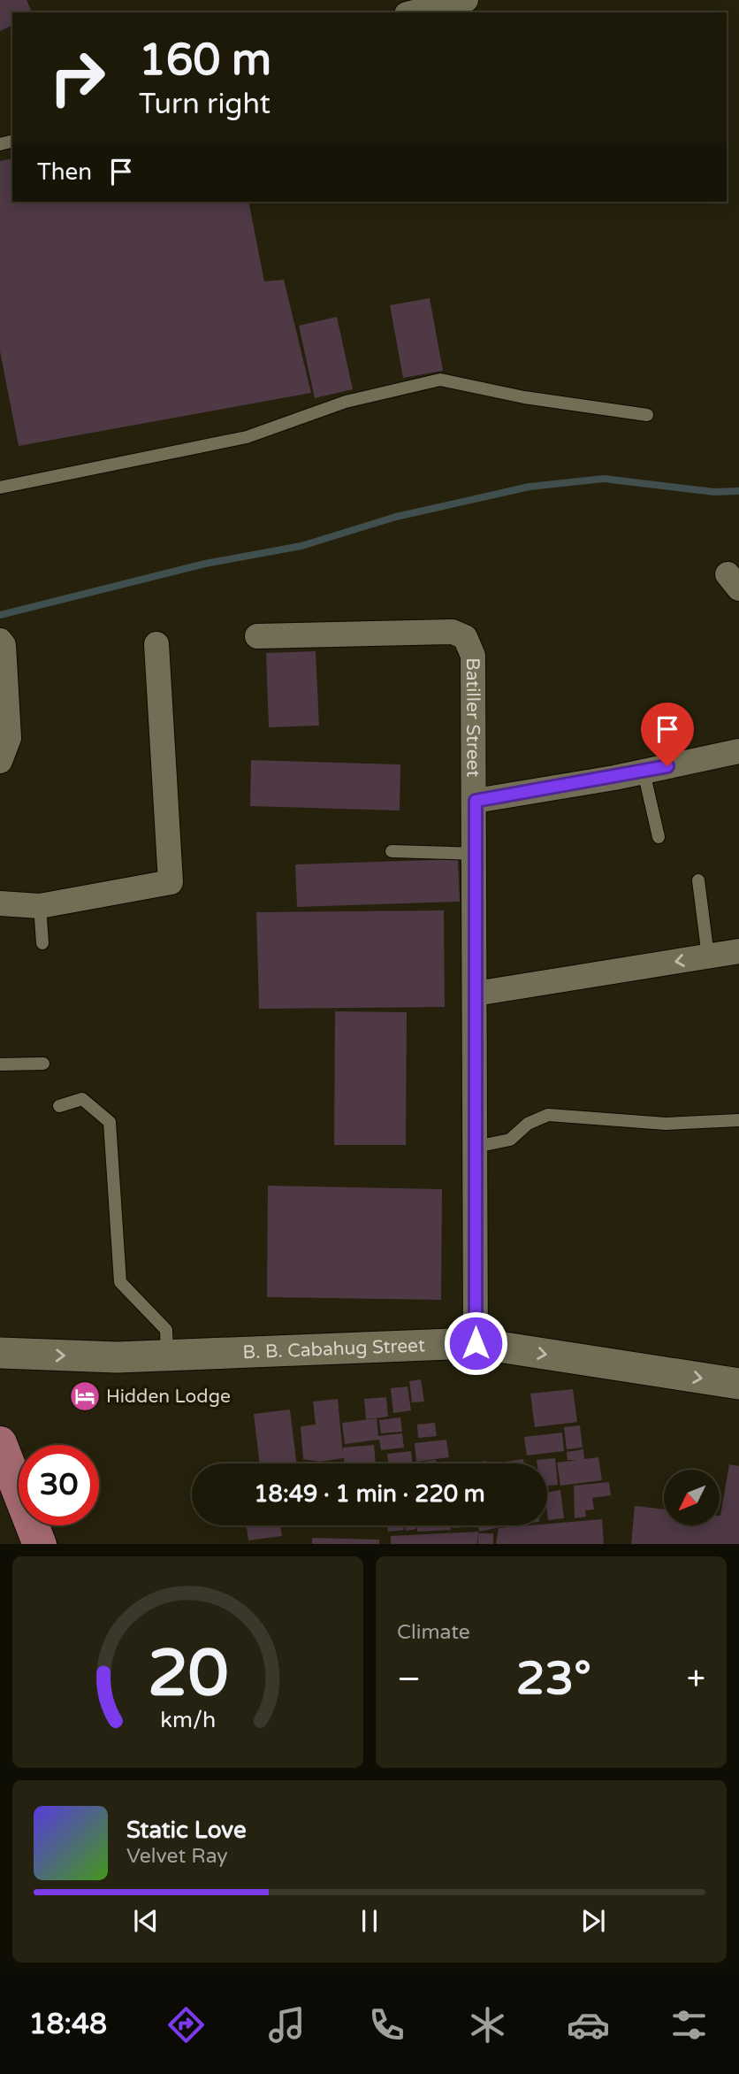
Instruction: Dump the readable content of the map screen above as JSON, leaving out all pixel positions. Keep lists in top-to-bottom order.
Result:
{
  "streets": {
    "street": ["Batiller Street", "B. B. Cabahug Street"]
  },
  "crossings": [
    ["Batiller Street", "B. B. Cabahug Street"]
  ],
  "one_way": ["B. B. Cabahug Street"],
  "places": {
    "hotel": ["Hidden Lodge"]
  },
  "north": "bottom left",
  "page": {
    "turn": ["160 m", "Turn right"],
    "then": "Then",
    "limit": "30",
    "trip": "18:49 · 1 min · 220 m",
    "tile": "Climate",
    "heat": ["−", "23°", "+"],
    "song": ["Static Love", "Velvet Ray"],
    "tabs": "18:48",
    "gauge": ["20", "km/h"]
  }
}
